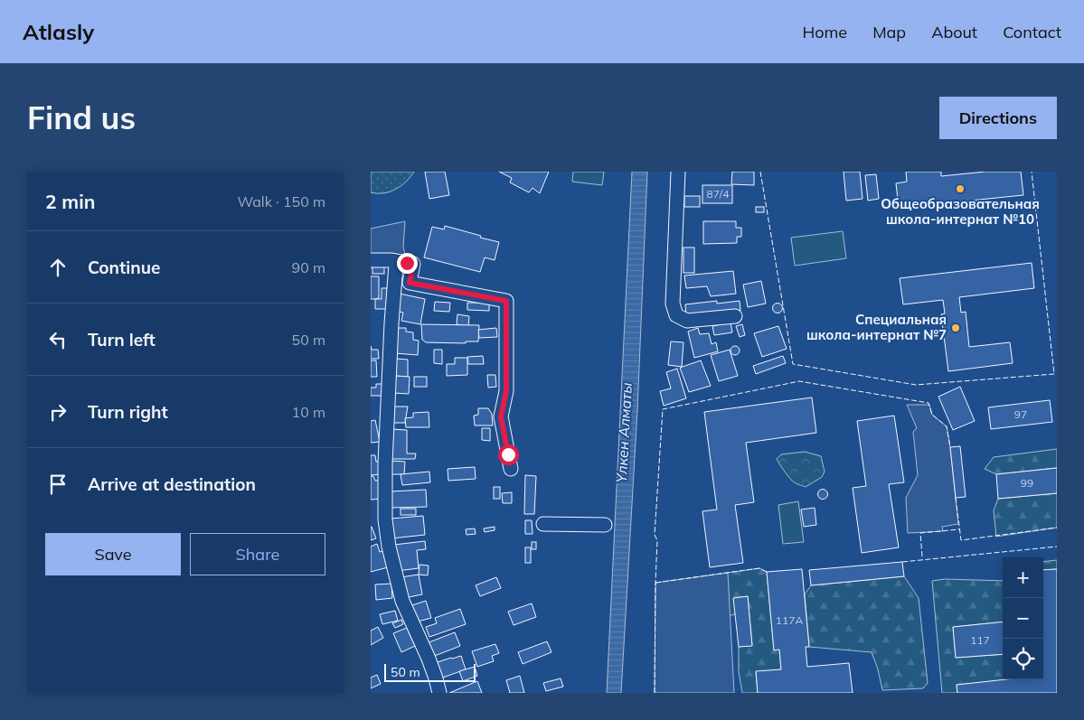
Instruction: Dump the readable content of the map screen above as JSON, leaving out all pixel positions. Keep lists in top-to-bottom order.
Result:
{
  "water": ["Үлкен Алматы"],
  "places": ["Общеобразовательная школа-интернат №10", "Специальная школа-интернат №7"],
  "house_numbers": [
    "87/4",
    "97",
    "99",
    "117А",
    "117"
  ],
  "scale_bar": "50 m",
  "page": {
    "header": "Atlasly",
    "nav": [
      "Home",
      "Map",
      "About",
      "Contact"
    ],
    "buttons": [
      "Directions",
      ["Save", "Share"]
    ],
    "title": "Find us",
    "heading": ["2 min", "Walk · 150 m"],
    "list": [
      ["Continue", "90 m"],
      ["Turn left", "50 m"],
      ["Turn right", "10 m"],
      "Arrive at destination"
    ],
    "map_buttons": ["+", "−"],
    "scale": "50 m"
  }
}
